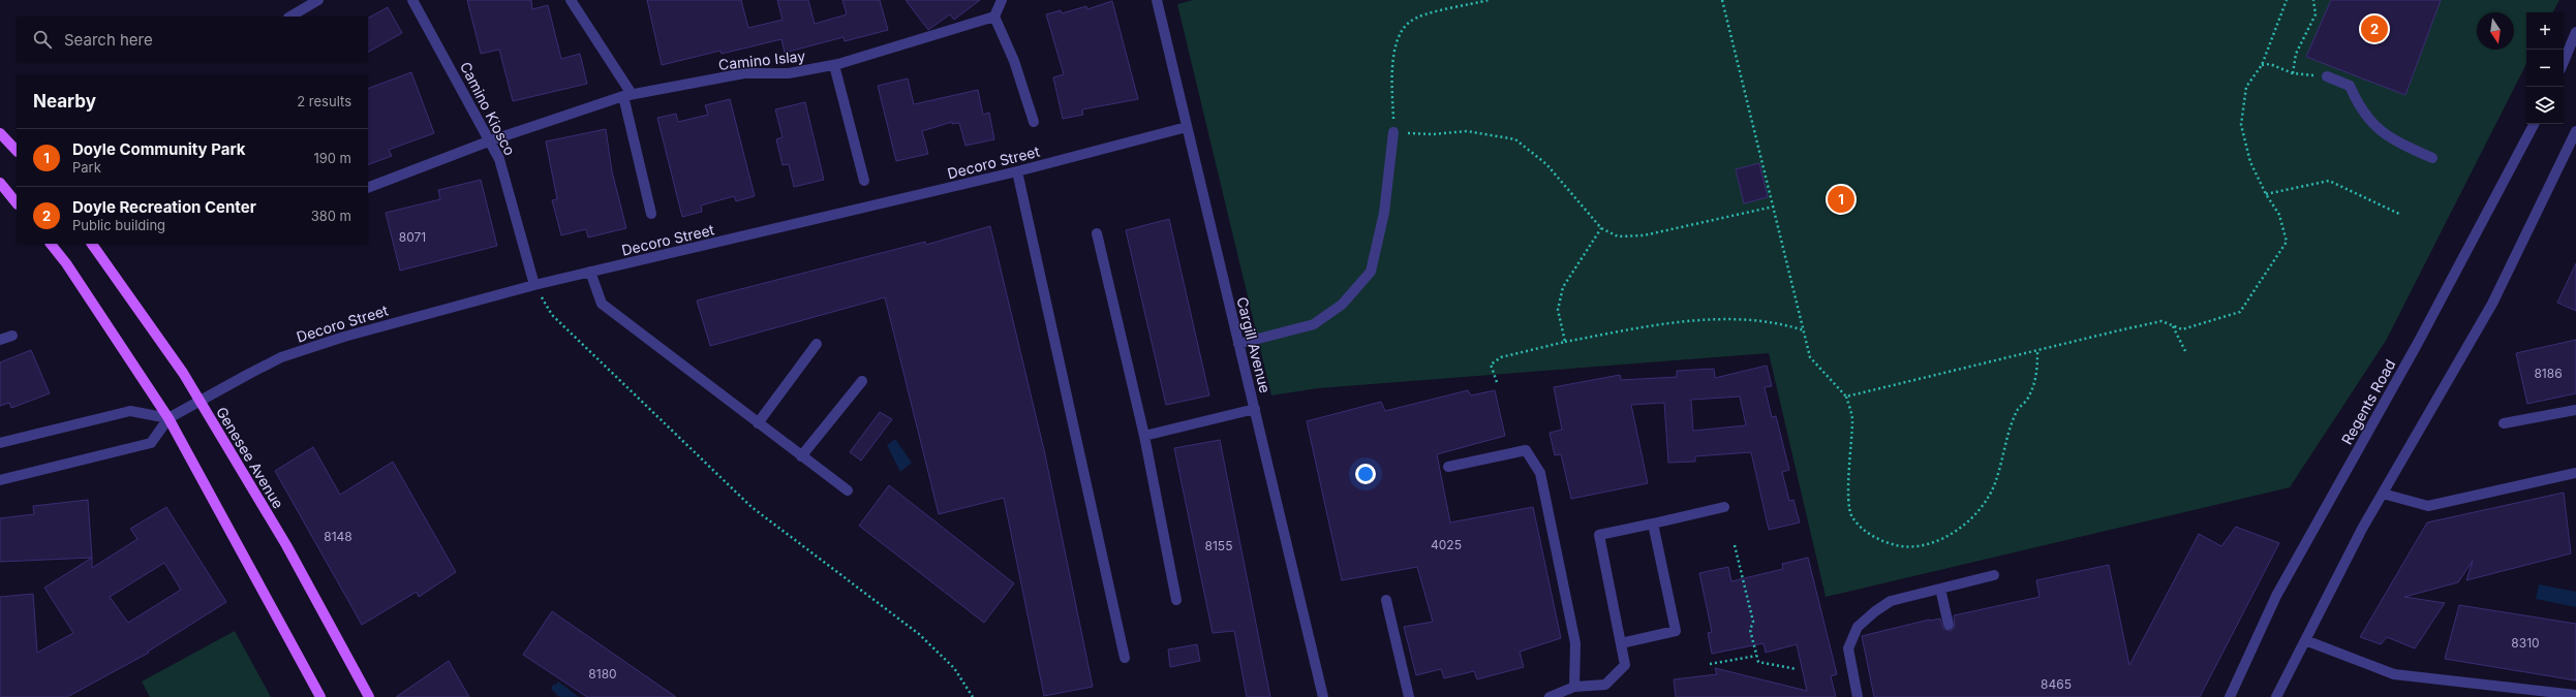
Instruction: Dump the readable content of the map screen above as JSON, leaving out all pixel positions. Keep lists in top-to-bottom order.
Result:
{
  "streets": {
    "main road": ["Genesee Avenue"],
    "street": [
      "Camino Islay",
      "Camino Kiosco",
      "Decoro Street",
      "Cargill Avenue",
      "Regents Road"
    ]
  },
  "crossings": [
    ["Camino Islay", "Camino Kiosco"],
    ["Camino Kiosco", "Decoro Street"],
    ["Decoro Street", "Cargill Avenue"],
    ["Decoro Street", "Genesee Avenue"]
  ],
  "house_numbers": [
    "8071",
    "8186",
    "8148",
    "4025",
    "8155",
    "8310",
    "8180",
    "8465"
  ],
  "north": "bottom",
  "page": {
    "map_buttons": ["+", "−"],
    "pins": ["2", "1"],
    "search": "Search here",
    "heading": ["Nearby", "2 results"],
    "list": [
      {
        "mark": "1",
        "name": "Doyle Community Park",
        "note": "Park",
        "value": "190 m"
      },
      {
        "mark": "2",
        "name": "Doyle Recreation Center",
        "note": "Public building",
        "value": "380 m"
      }
    ]
  }
}
